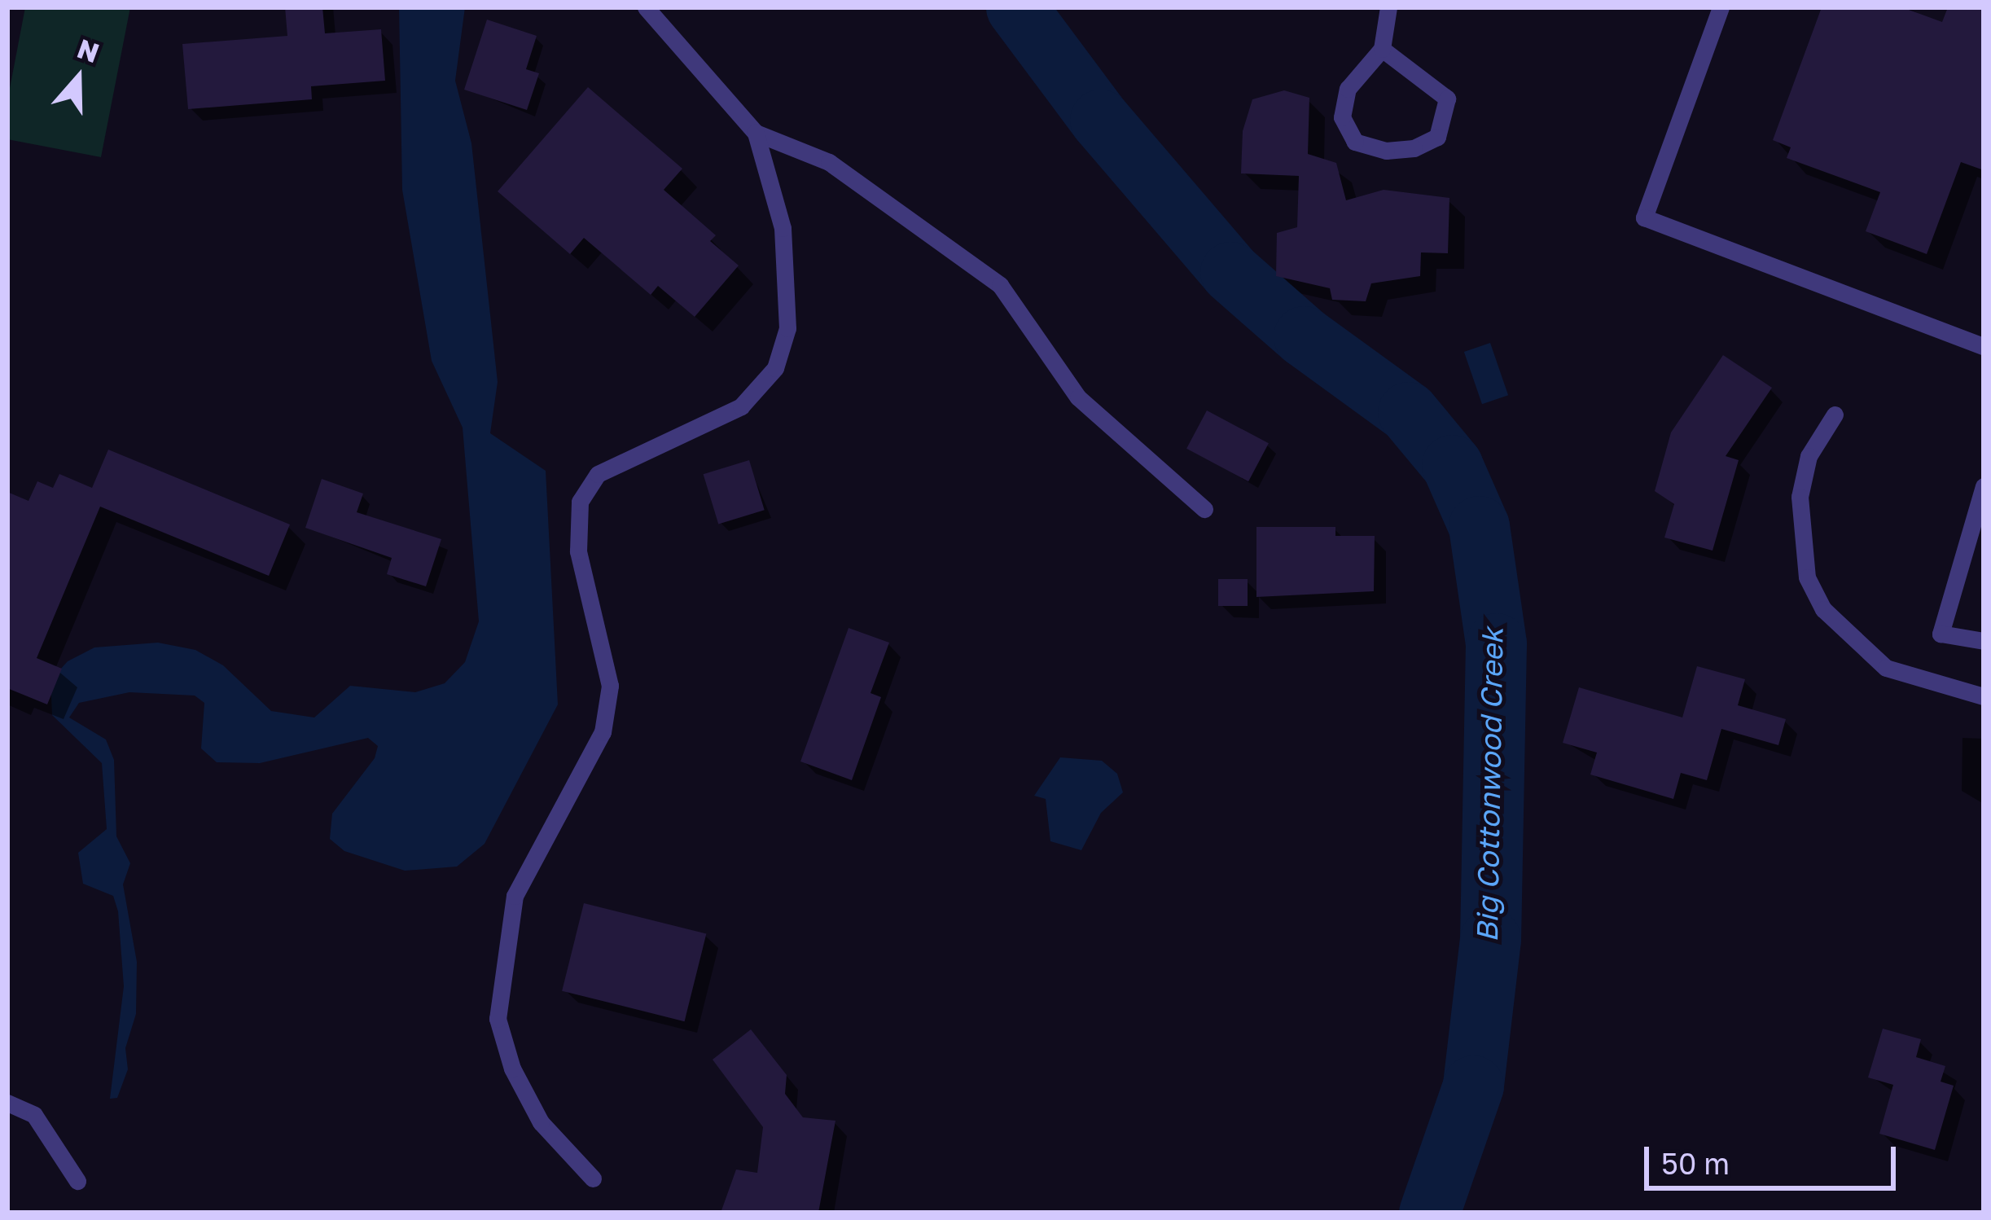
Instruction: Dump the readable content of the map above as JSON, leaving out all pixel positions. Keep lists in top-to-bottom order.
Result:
{
  "water": ["Big Cottonwood Creek"],
  "scale_bar": "50 m",
  "north": "top"
}
